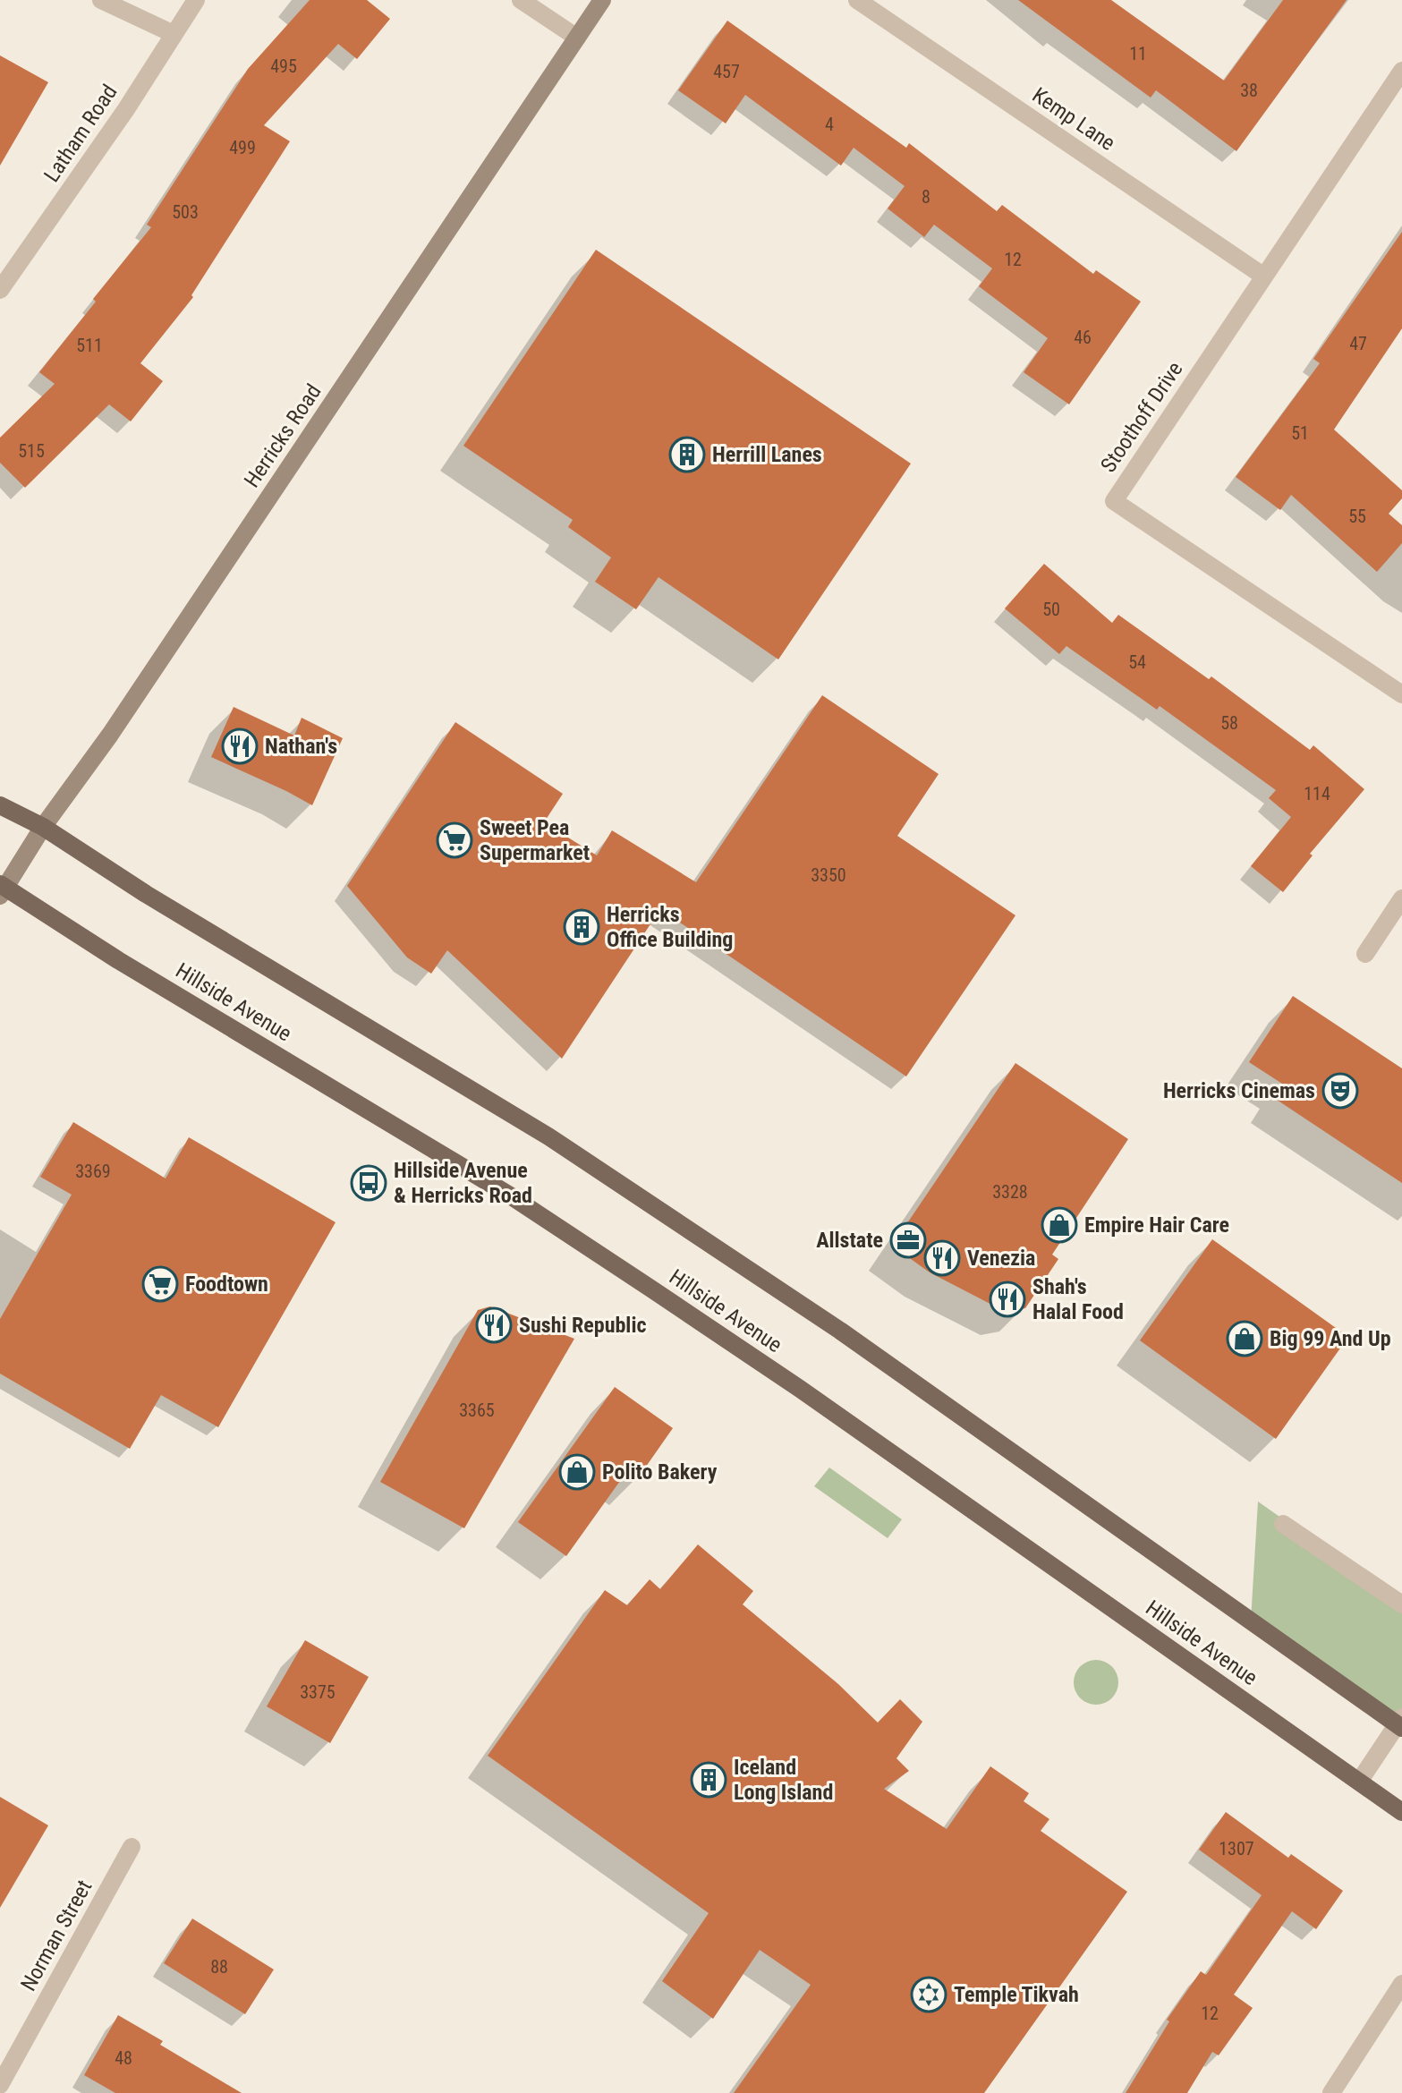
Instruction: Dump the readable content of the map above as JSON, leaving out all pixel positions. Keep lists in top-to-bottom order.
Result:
{
  "streets": {
    "main road": ["Herricks Road", "Hillside Avenue"],
    "street": [
      "Kemp Lane",
      "Latham Road",
      "Stoothoff Drive",
      "Norman Street"
    ]
  },
  "crossings": [
    ["Kemp Lane", "Stoothoff Drive"],
    ["Herricks Road", "Hillside Avenue"]
  ],
  "places": {
    "building": ["Herrill Lanes", "Herricks Office Building", "Iceland Long Island"],
    "restaurant": [
      "Nathan's",
      "Venezia",
      "Shah's Halal Food",
      "Sushi Republic"
    ],
    "supermarket": ["Sweet Pea Supermarket", "Foodtown"],
    "theatre": ["Herricks Cinemas"],
    "bus stop": ["Hillside Avenue & Herricks Road"],
    "shop": ["Empire Hair Care", "Big 99 And Up", "Polito Bakery"],
    "office": ["Allstate"],
    "synagogue": ["Temple Tikvah"]
  },
  "house_numbers": [
    "11",
    "495",
    "457",
    "38",
    "4",
    "499",
    "8",
    "503",
    "12",
    "46",
    "47",
    "511",
    "51",
    "515",
    "55",
    "50",
    "54",
    "58",
    "114",
    "3350",
    "3369",
    "3328",
    "3365",
    "3375",
    "1307",
    "88",
    "12",
    "48"
  ]
}
